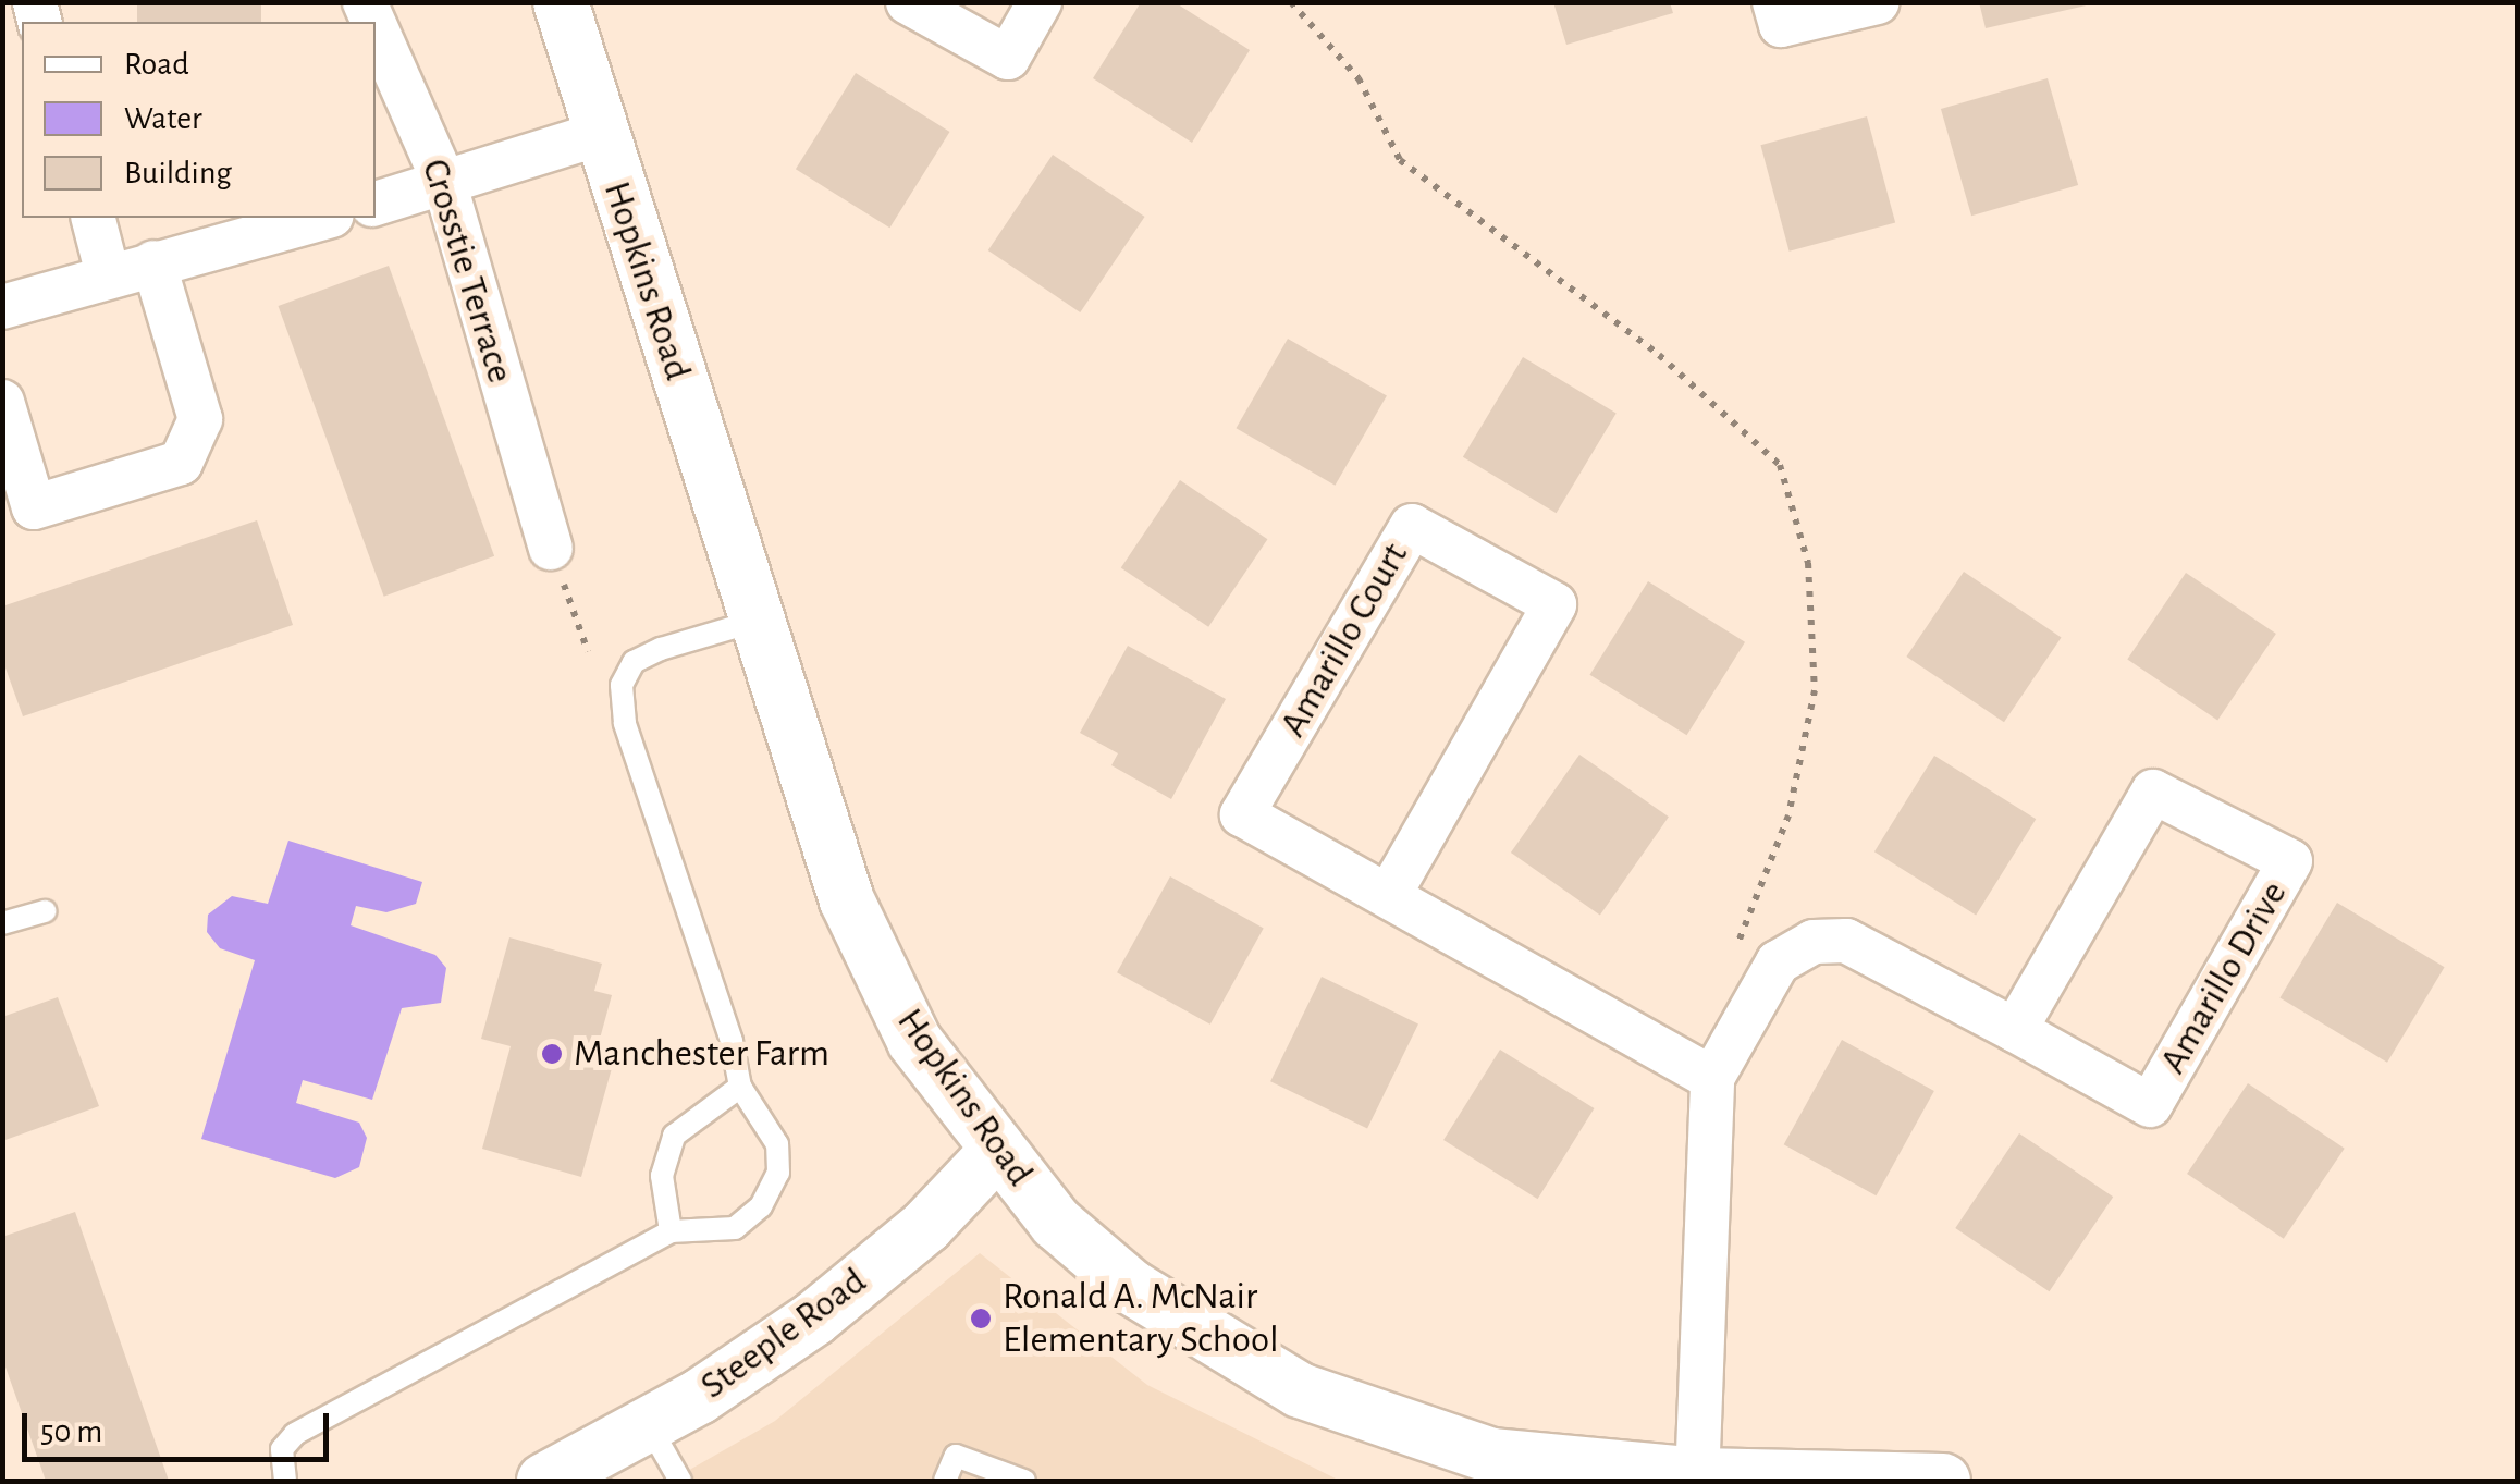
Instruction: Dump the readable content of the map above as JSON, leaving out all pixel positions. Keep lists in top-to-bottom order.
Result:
{
  "streets": {
    "street": [
      "Crosstie Terrace",
      "Hopkins Road",
      "Amarillo Court",
      "Amarillo Drive",
      "Steeple Road"
    ]
  },
  "crossings": [
    ["Hopkins Road", "Amarillo Drive"],
    ["Hopkins Road", "Steeple Road"],
    ["Amarillo Court", "Amarillo Drive"]
  ],
  "places": ["Manchester Farm", "Ronald A. McNair Elementary School"],
  "legend": ["Road", "Water", "Building"],
  "scale_bar": "50 m"
}
